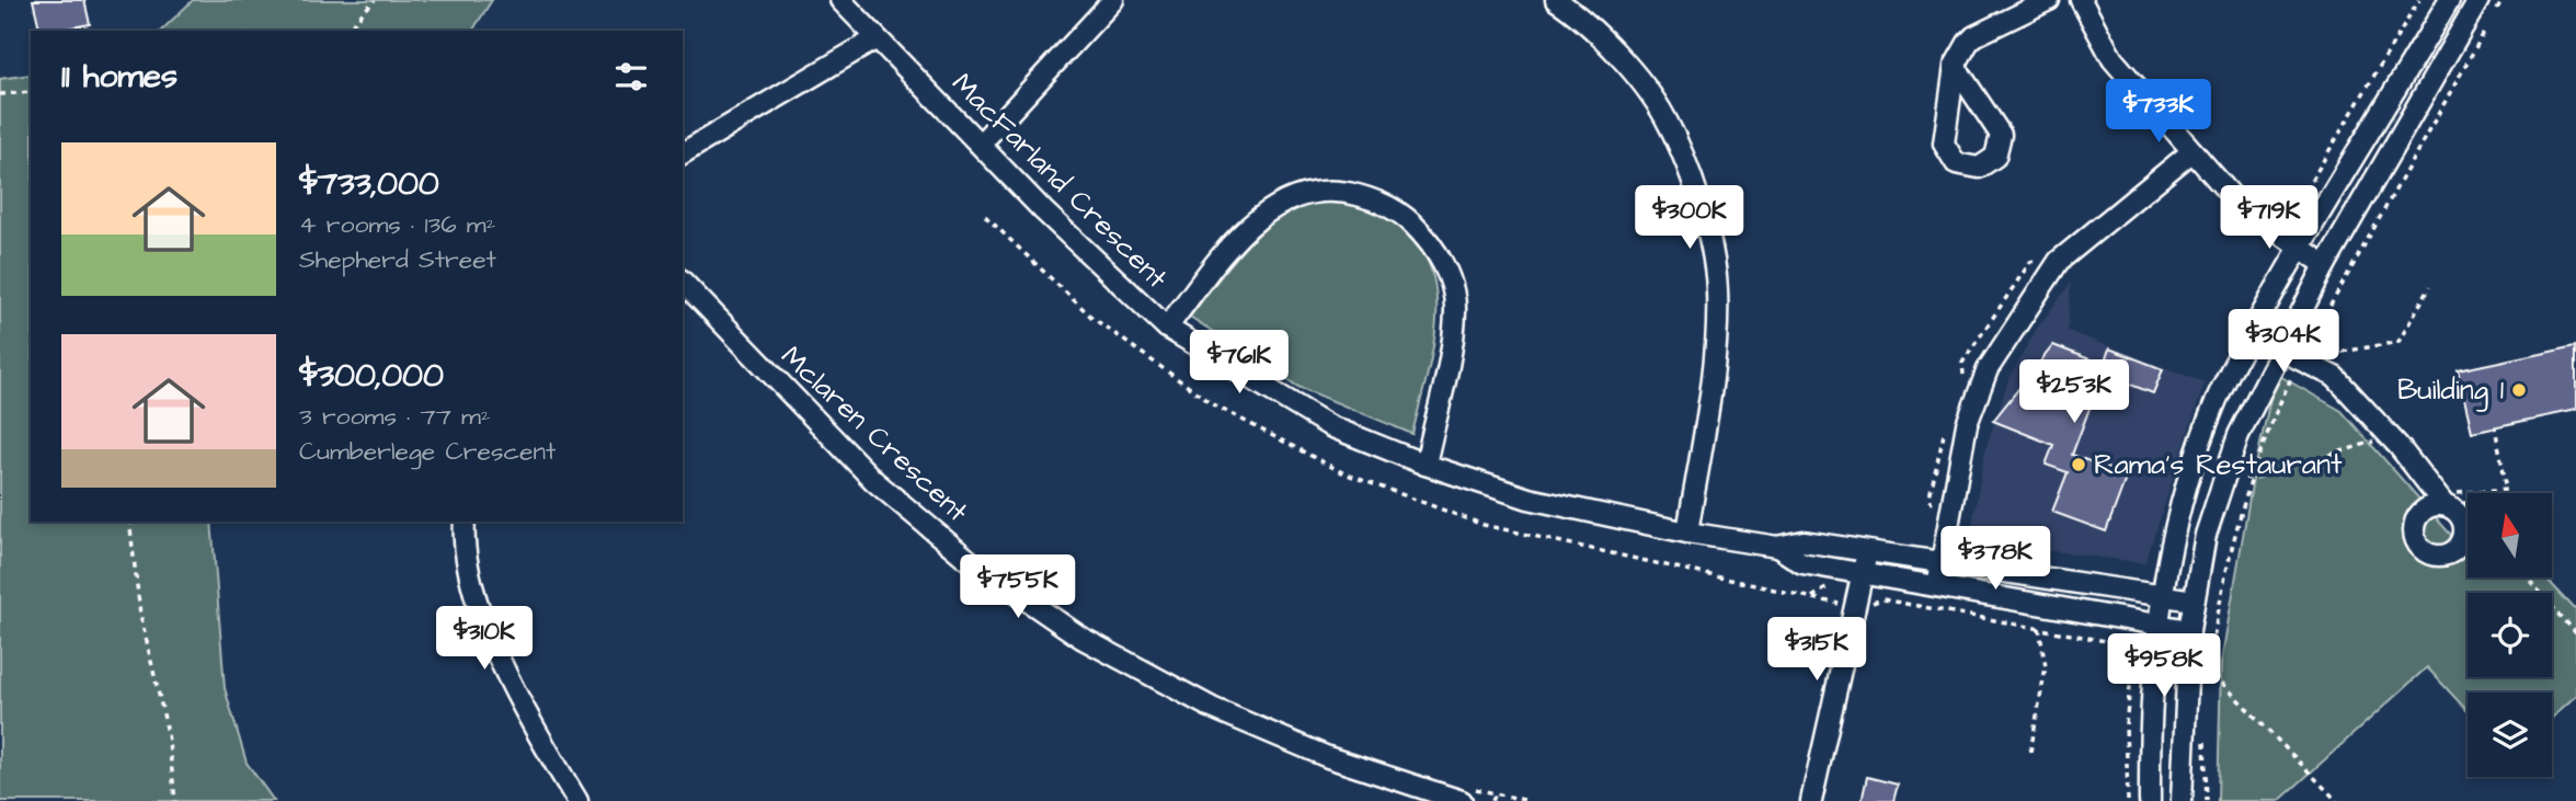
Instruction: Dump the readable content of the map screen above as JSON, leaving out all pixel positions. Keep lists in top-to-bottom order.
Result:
{
  "streets": {
    "street": ["MacFarland Crescent", "Mclaren Crescent"]
  },
  "places": ["Building 1", "Rama’s Restaurant"],
  "north": "top",
  "page": {
    "heading": "11 homes",
    "price": [
      "$733K",
      "$300K",
      "$719K",
      "$304K",
      "$761K",
      "$253K",
      "$378K",
      "$755K",
      "$310K",
      "$315K",
      "$958K"
    ],
    "list": [
      {
        "name": "$733,000",
        "note": "4 rooms · 136 m² · Shepherd Street"
      },
      {
        "name": "$300,000",
        "note": "3 rooms · 77 m² · Cumberlege Crescent"
      }
    ]
  }
}
